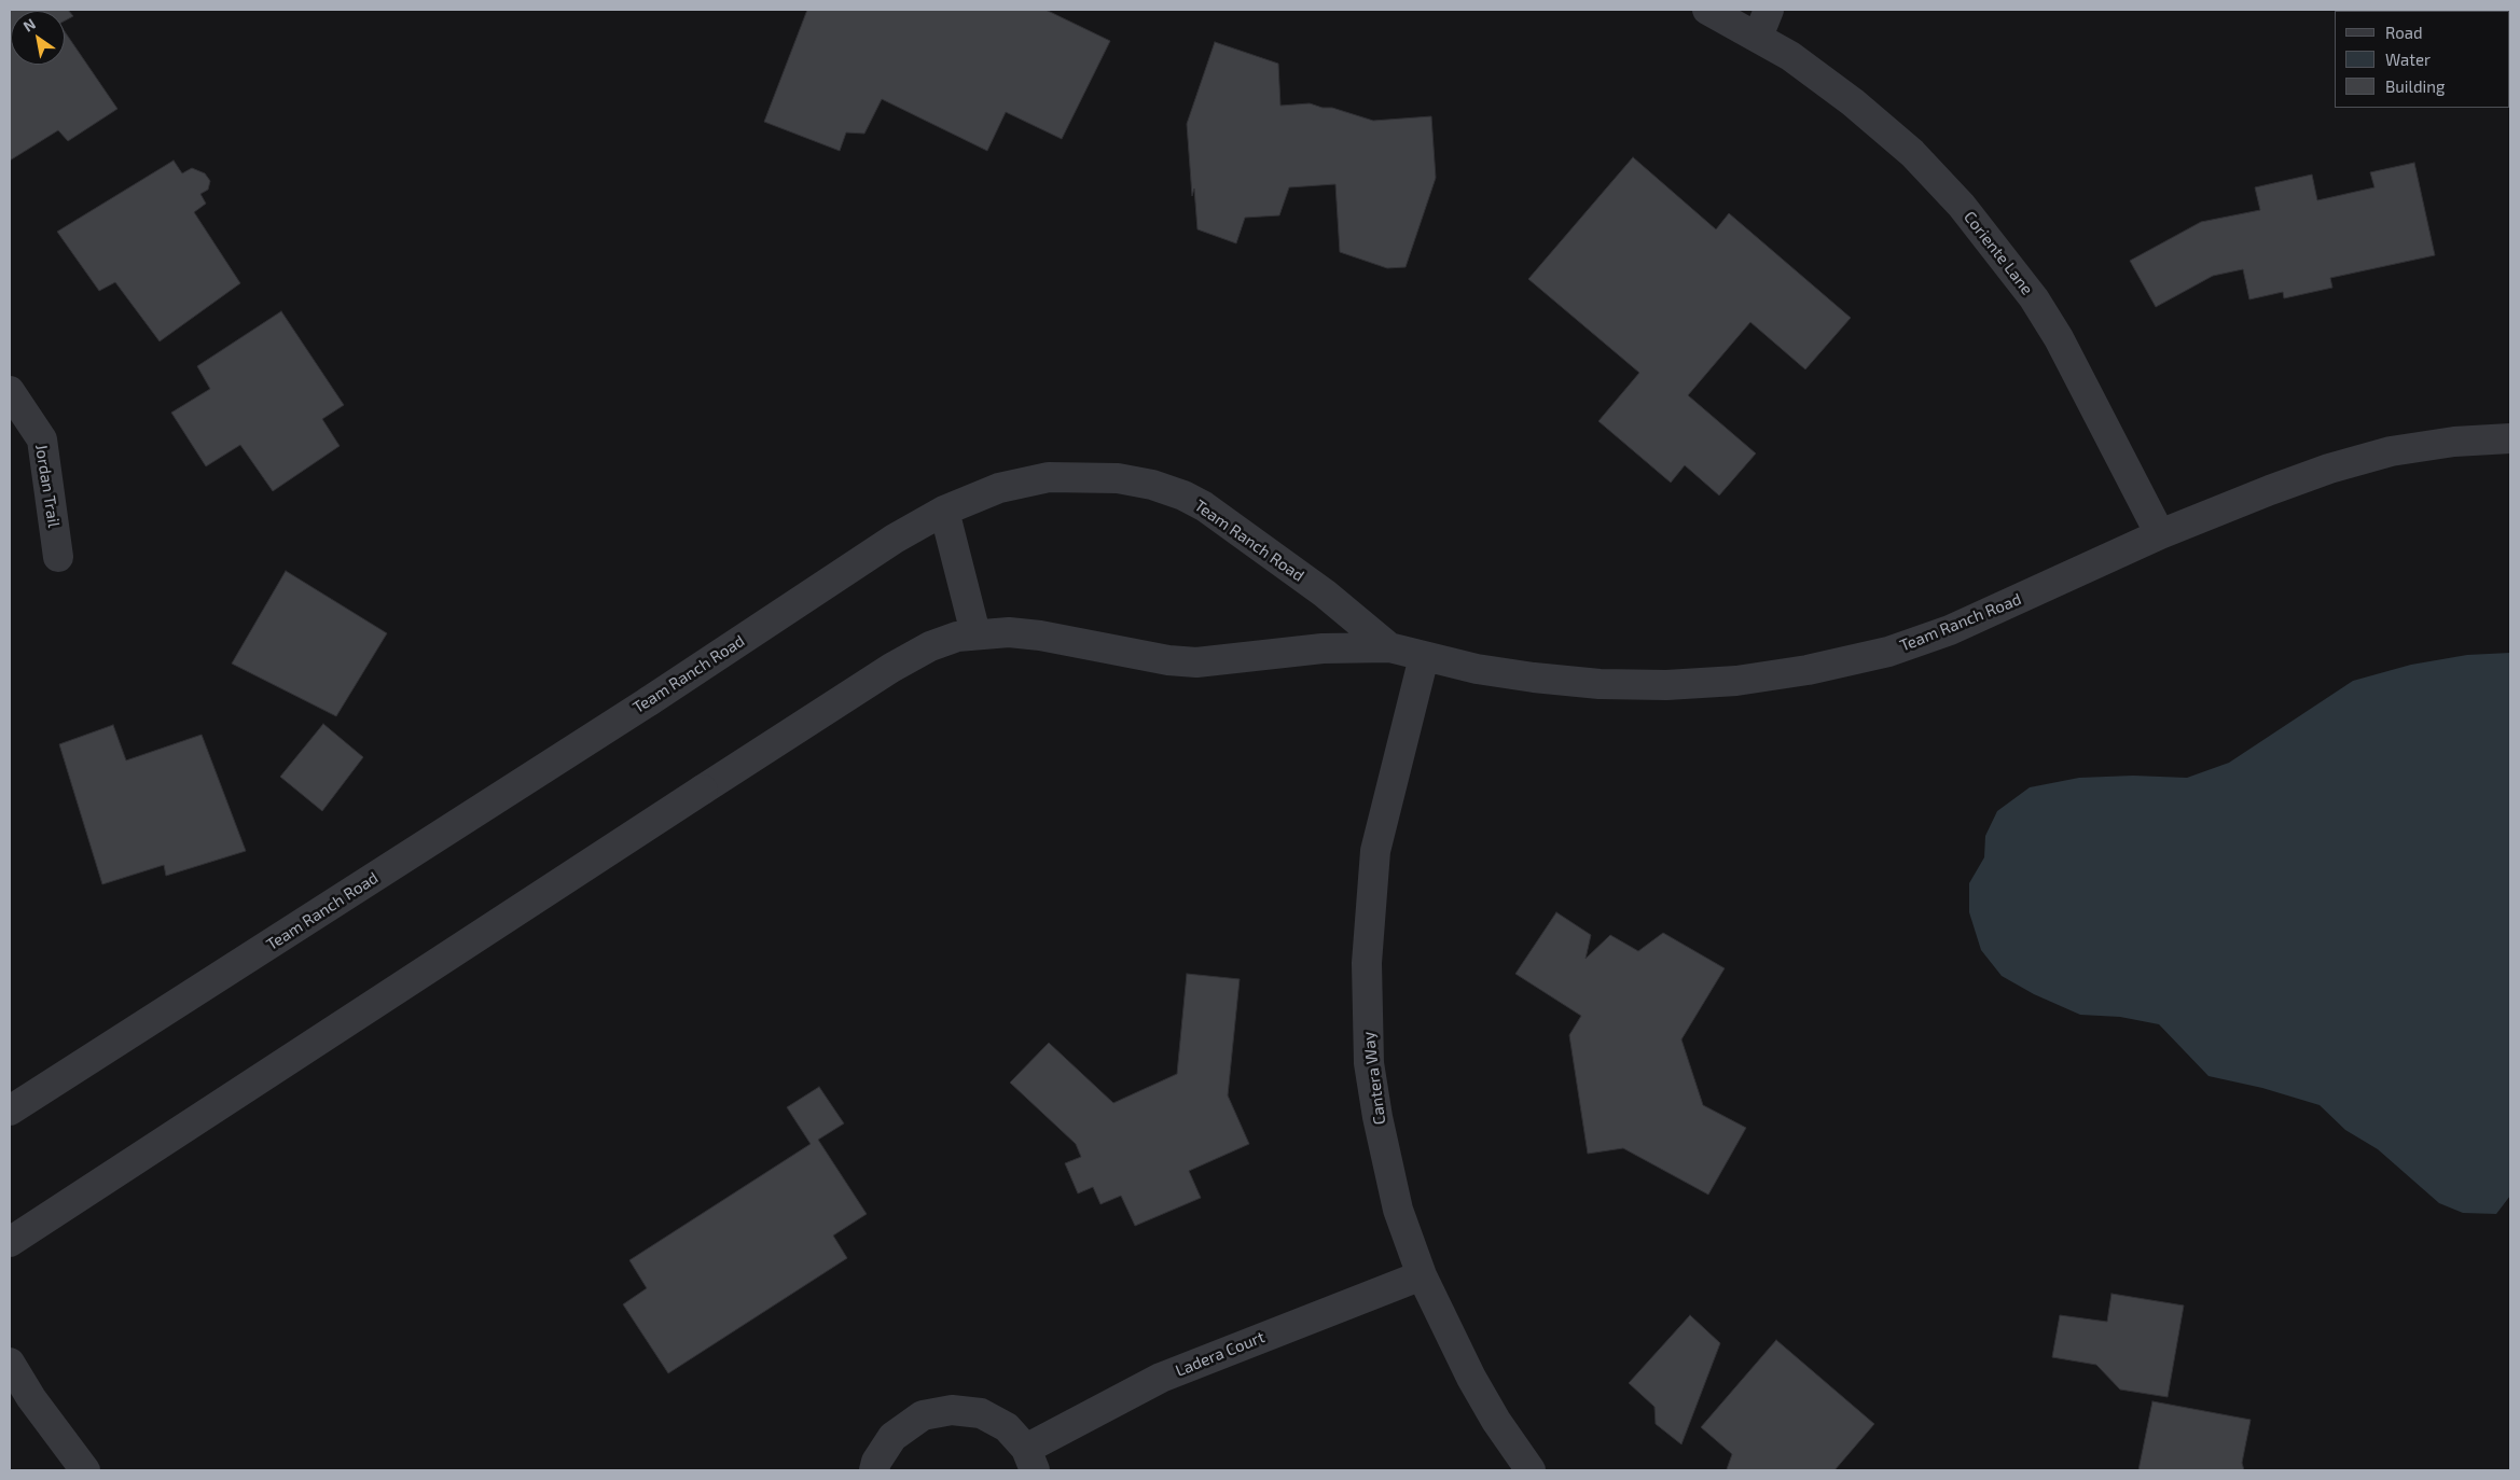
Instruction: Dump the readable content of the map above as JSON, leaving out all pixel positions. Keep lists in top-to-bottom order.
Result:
{
  "streets": {
    "street": [
      "Coriente Lane",
      "Jordan Trail",
      "Team Ranch Road",
      "Cantera Way",
      "Ladera Court"
    ]
  },
  "crossings": [
    ["Coriente Lane", "Team Ranch Road"],
    ["Team Ranch Road", "Cantera Way"],
    ["Cantera Way", "Ladera Court"]
  ],
  "legend": ["Road", "Water", "Building"],
  "north": "top left"
}
